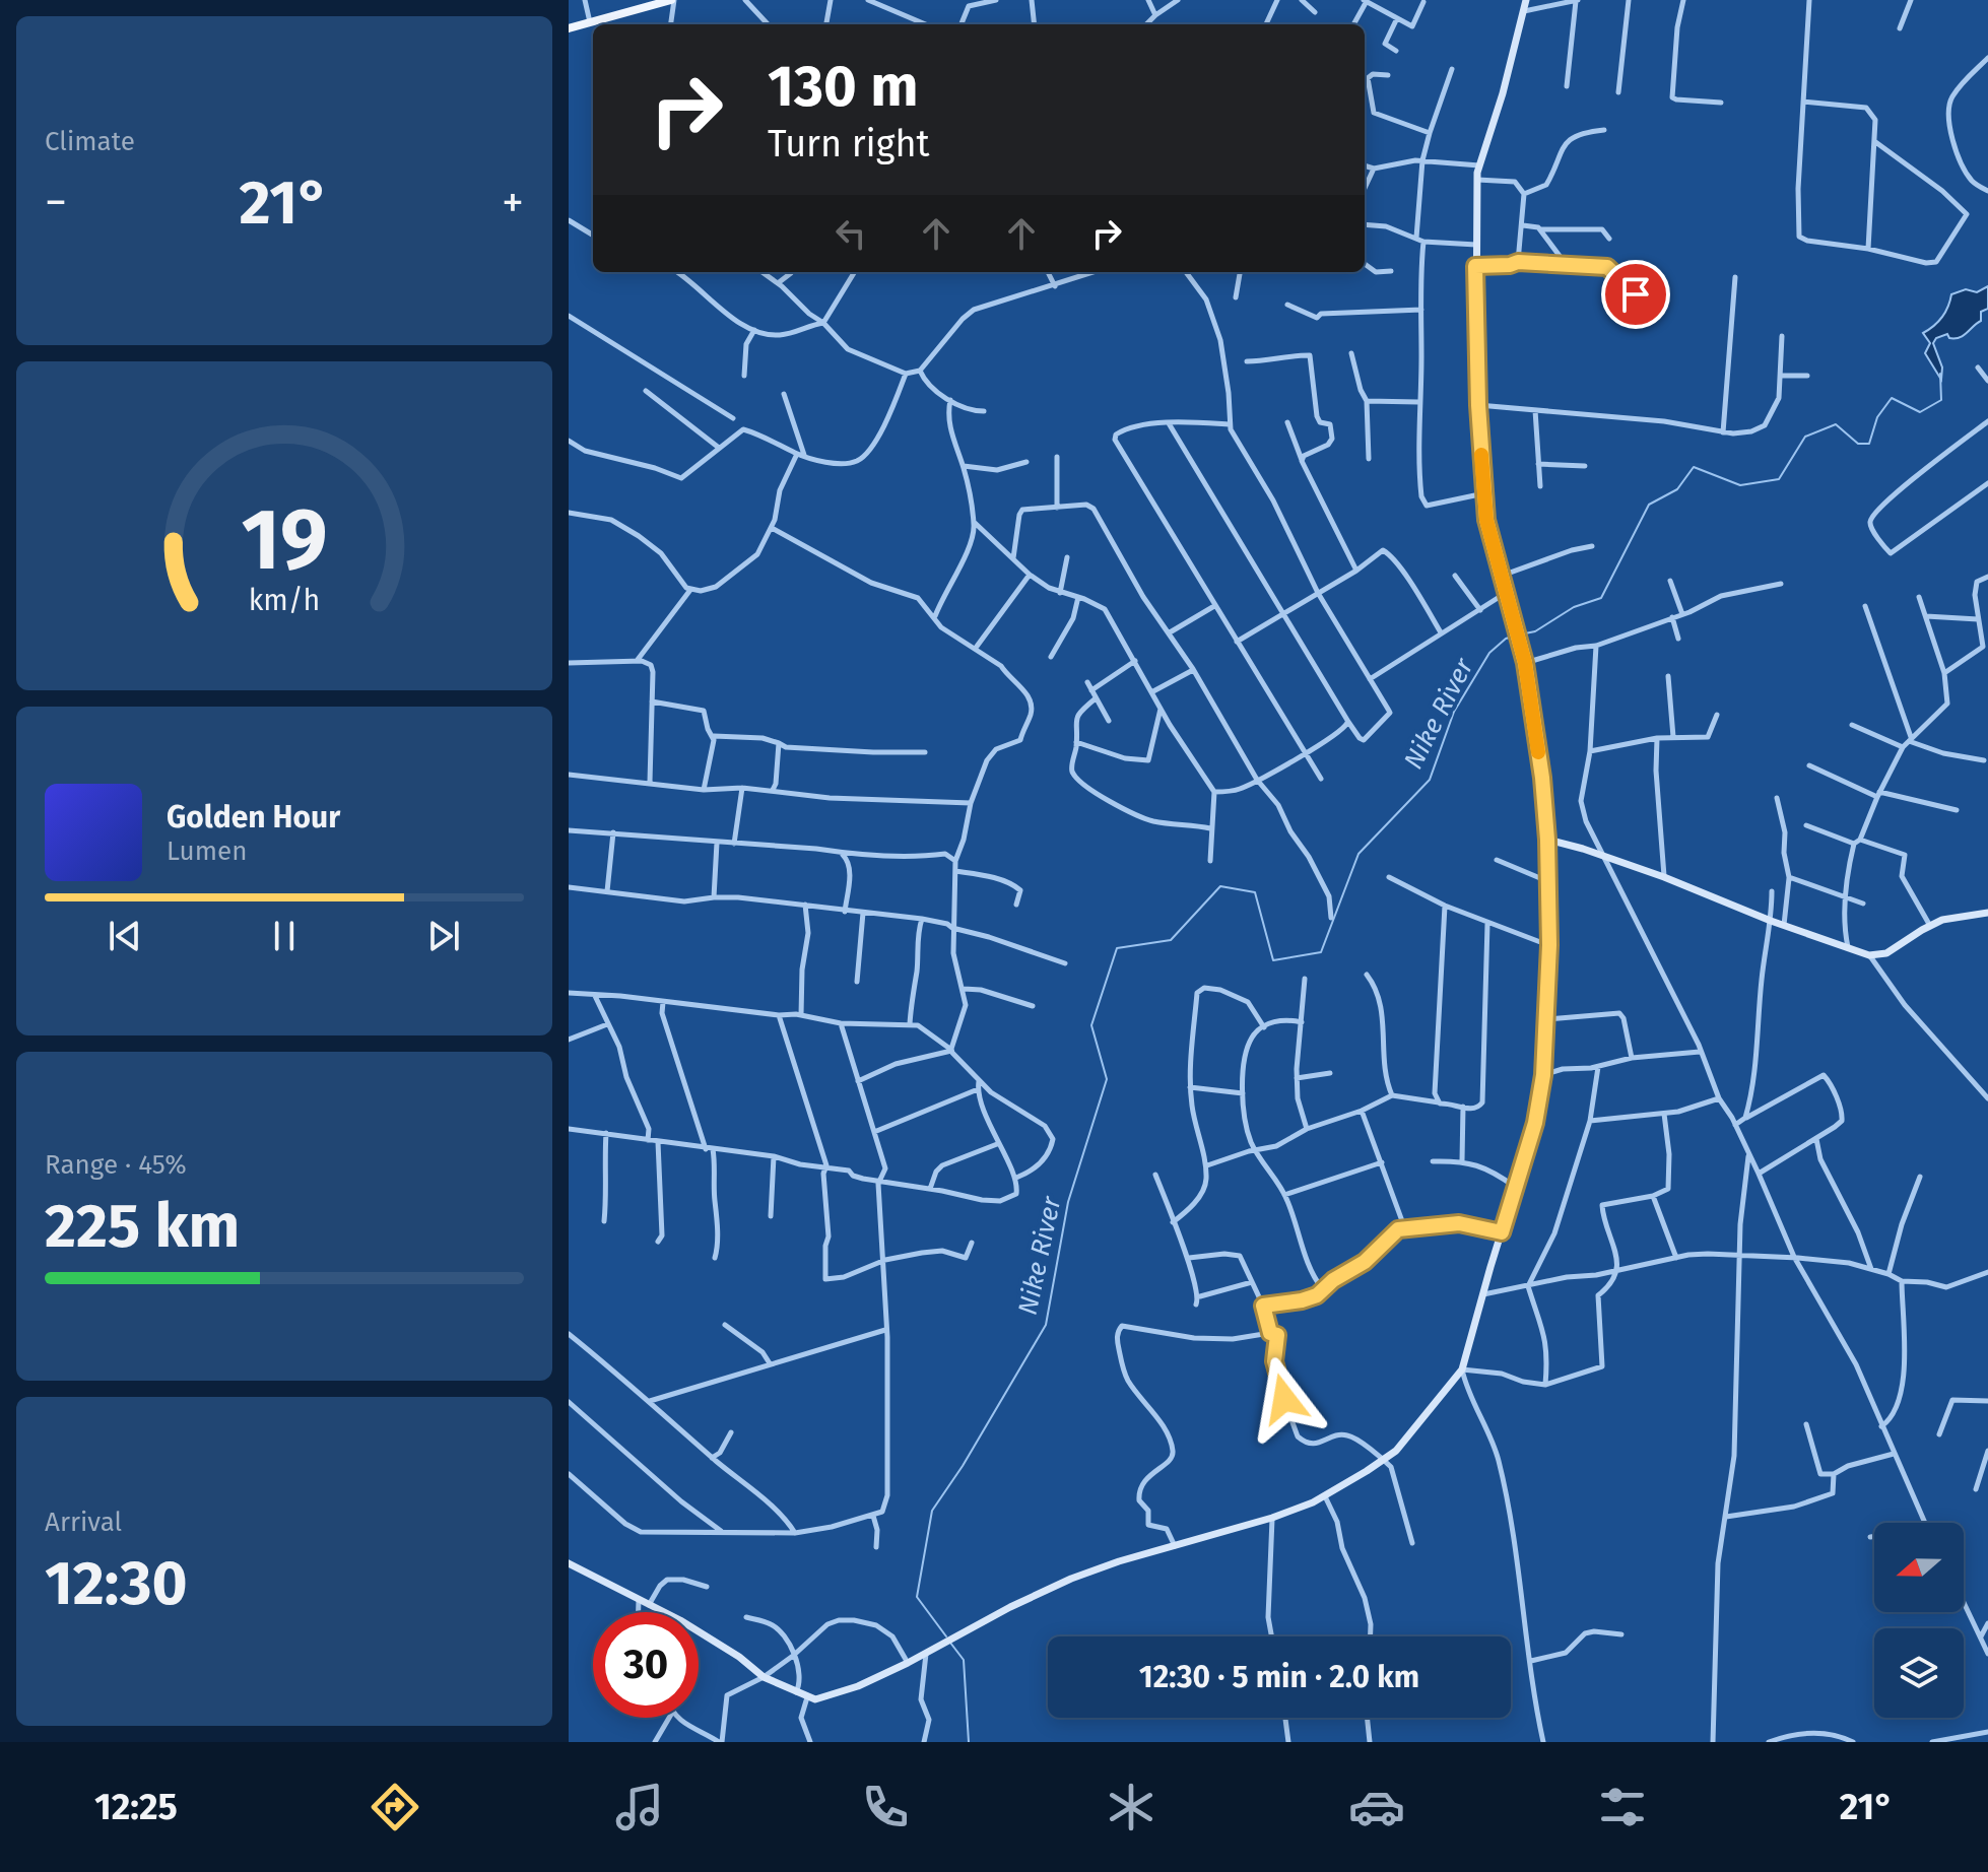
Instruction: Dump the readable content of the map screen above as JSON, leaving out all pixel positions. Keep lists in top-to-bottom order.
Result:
{
  "water": ["Nike River"],
  "north": "left",
  "page": {
    "tile": [
      "Climate",
      ["Range · 45%", "225 km"],
      ["Arrival", "12:30"]
    ],
    "turn": ["130 m", "Turn right"],
    "heat": ["−", "21°", "+"],
    "song": ["Golden Hour", "Lumen"],
    "limit": "30",
    "trip": "12:30 · 5 min · 2.0 km",
    "tabs": ["12:25", "21°"],
    "gauge": ["19", "km/h"]
  }
}
